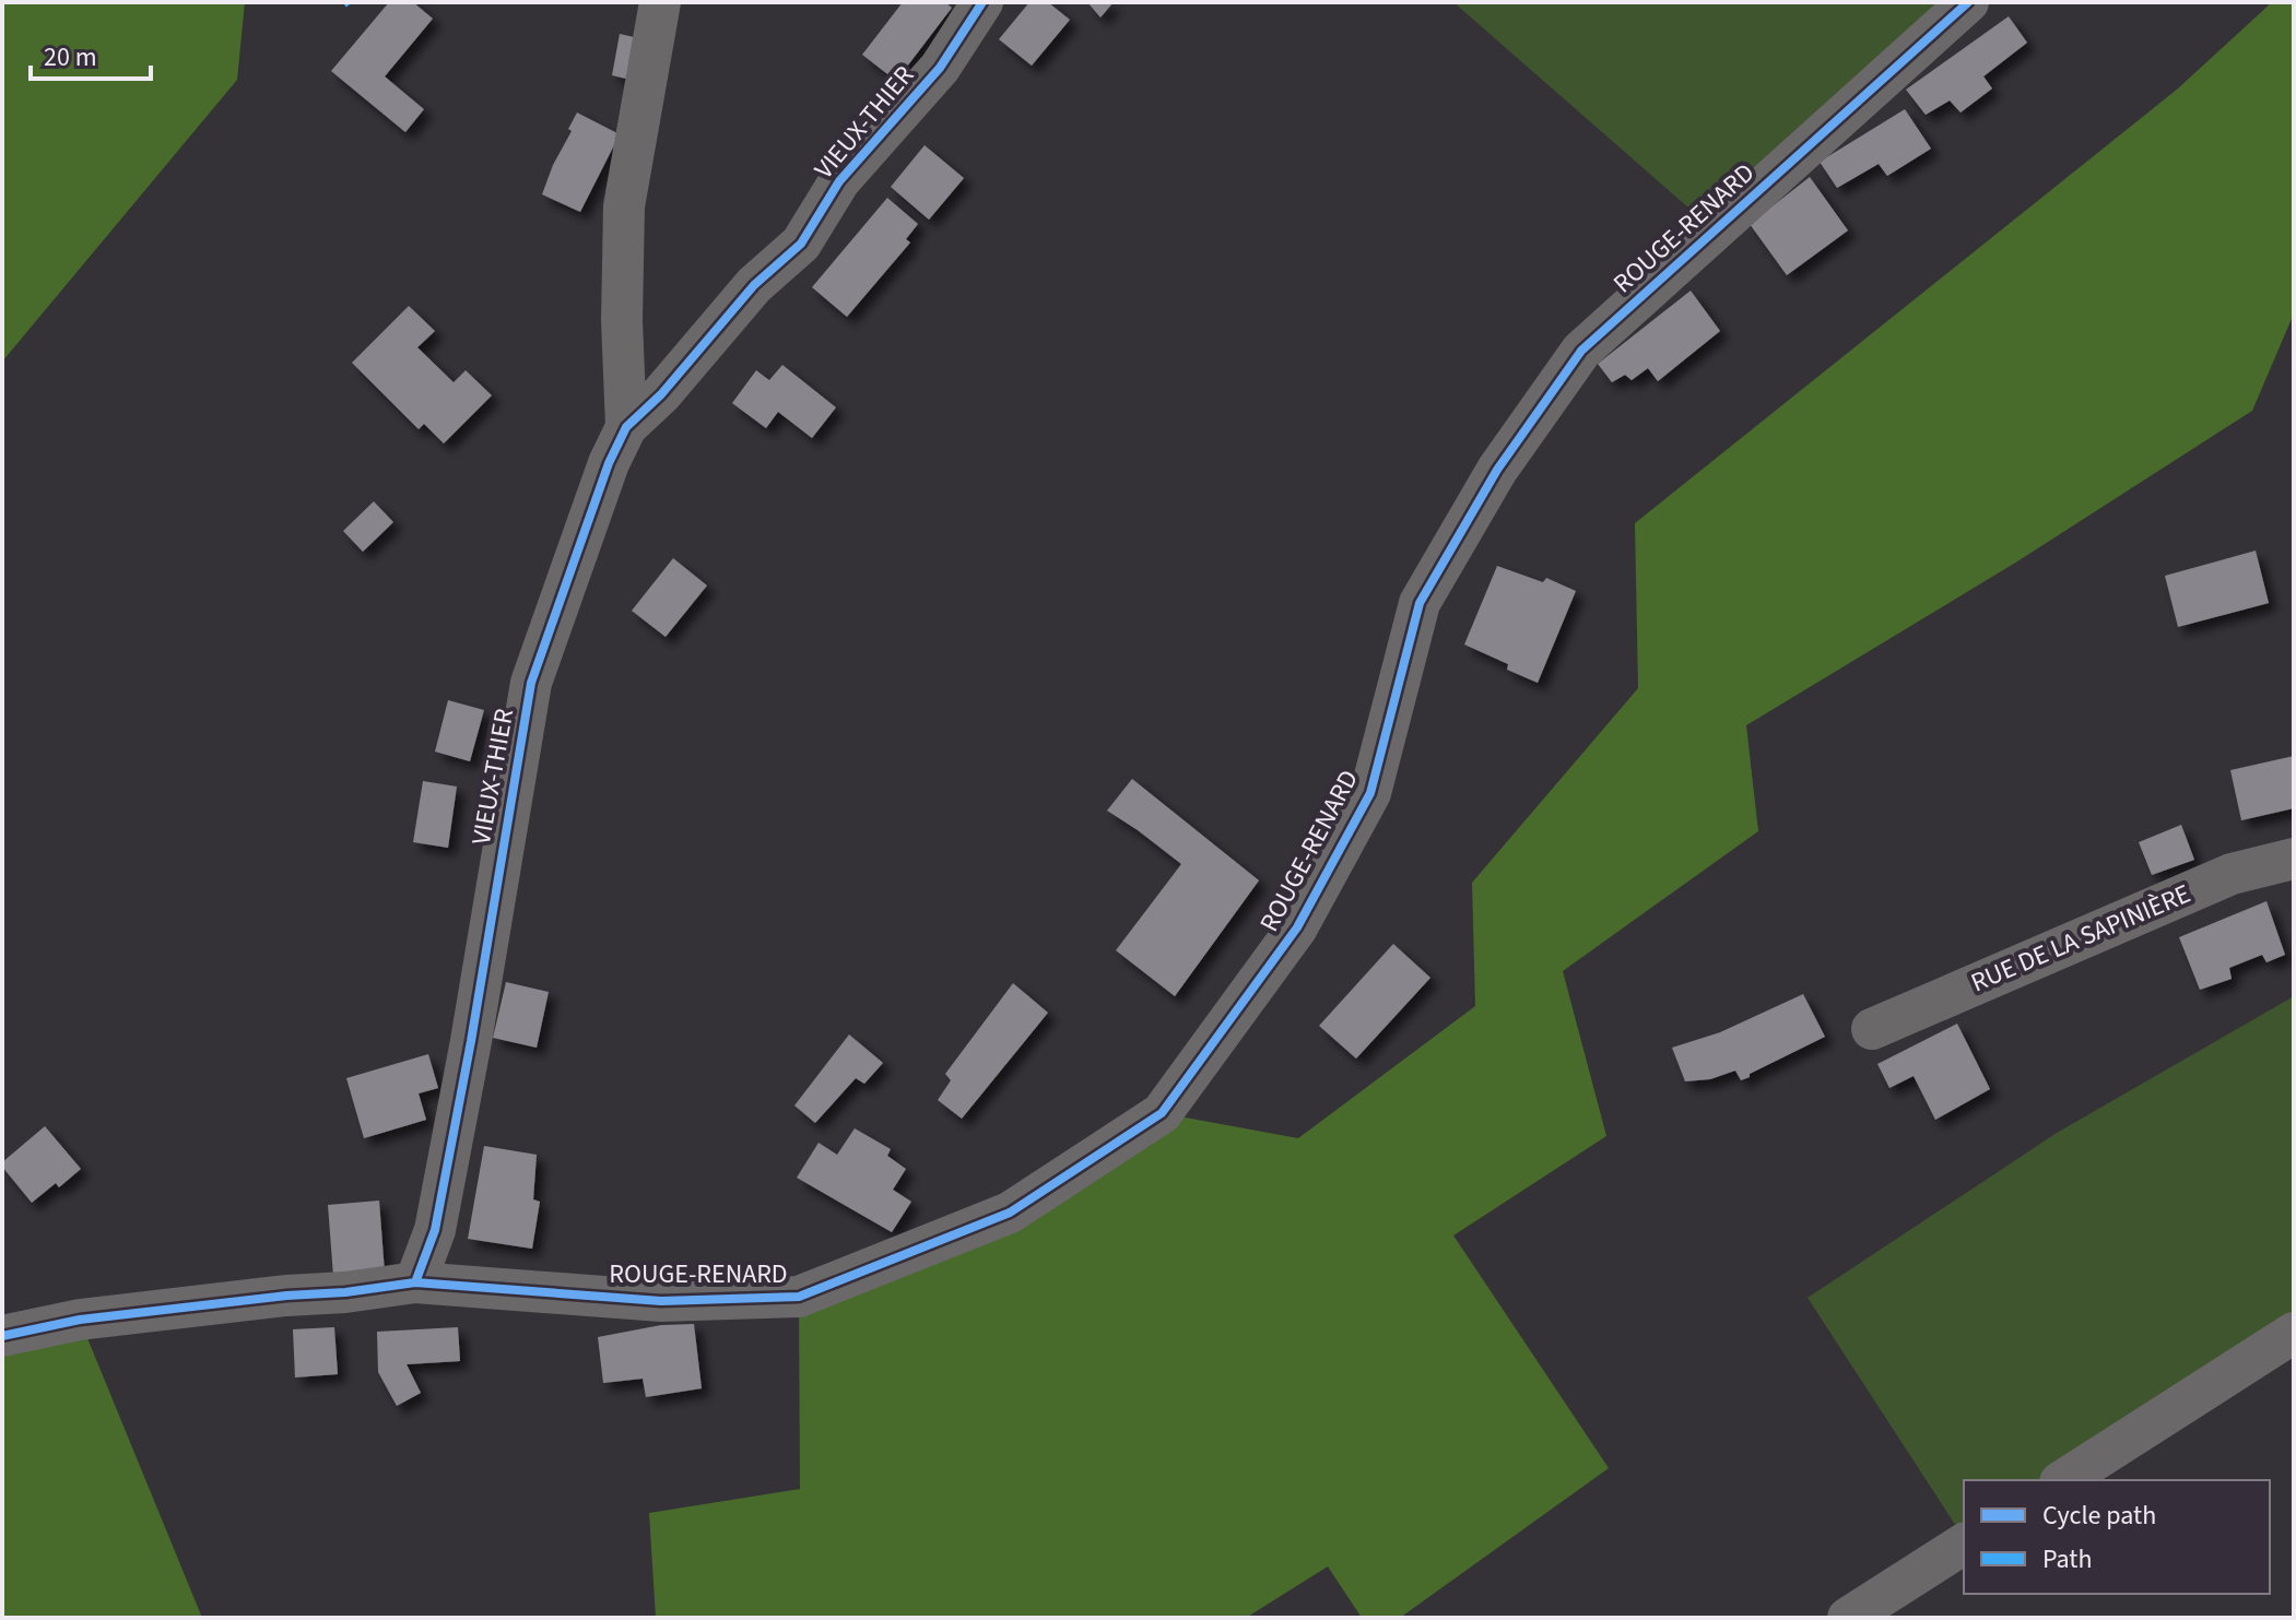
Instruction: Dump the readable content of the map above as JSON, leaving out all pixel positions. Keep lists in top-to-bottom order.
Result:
{
  "streets": {
    "street": ["VIEUX-THIER", "ROUGE-RENARD", "RUE DE LA SAPINIÈRE"]
  },
  "crossings": [
    ["VIEUX-THIER", "ROUGE-RENARD"]
  ],
  "legend": ["Cycle path", "Path"],
  "scale_bar": "20 m"
}
